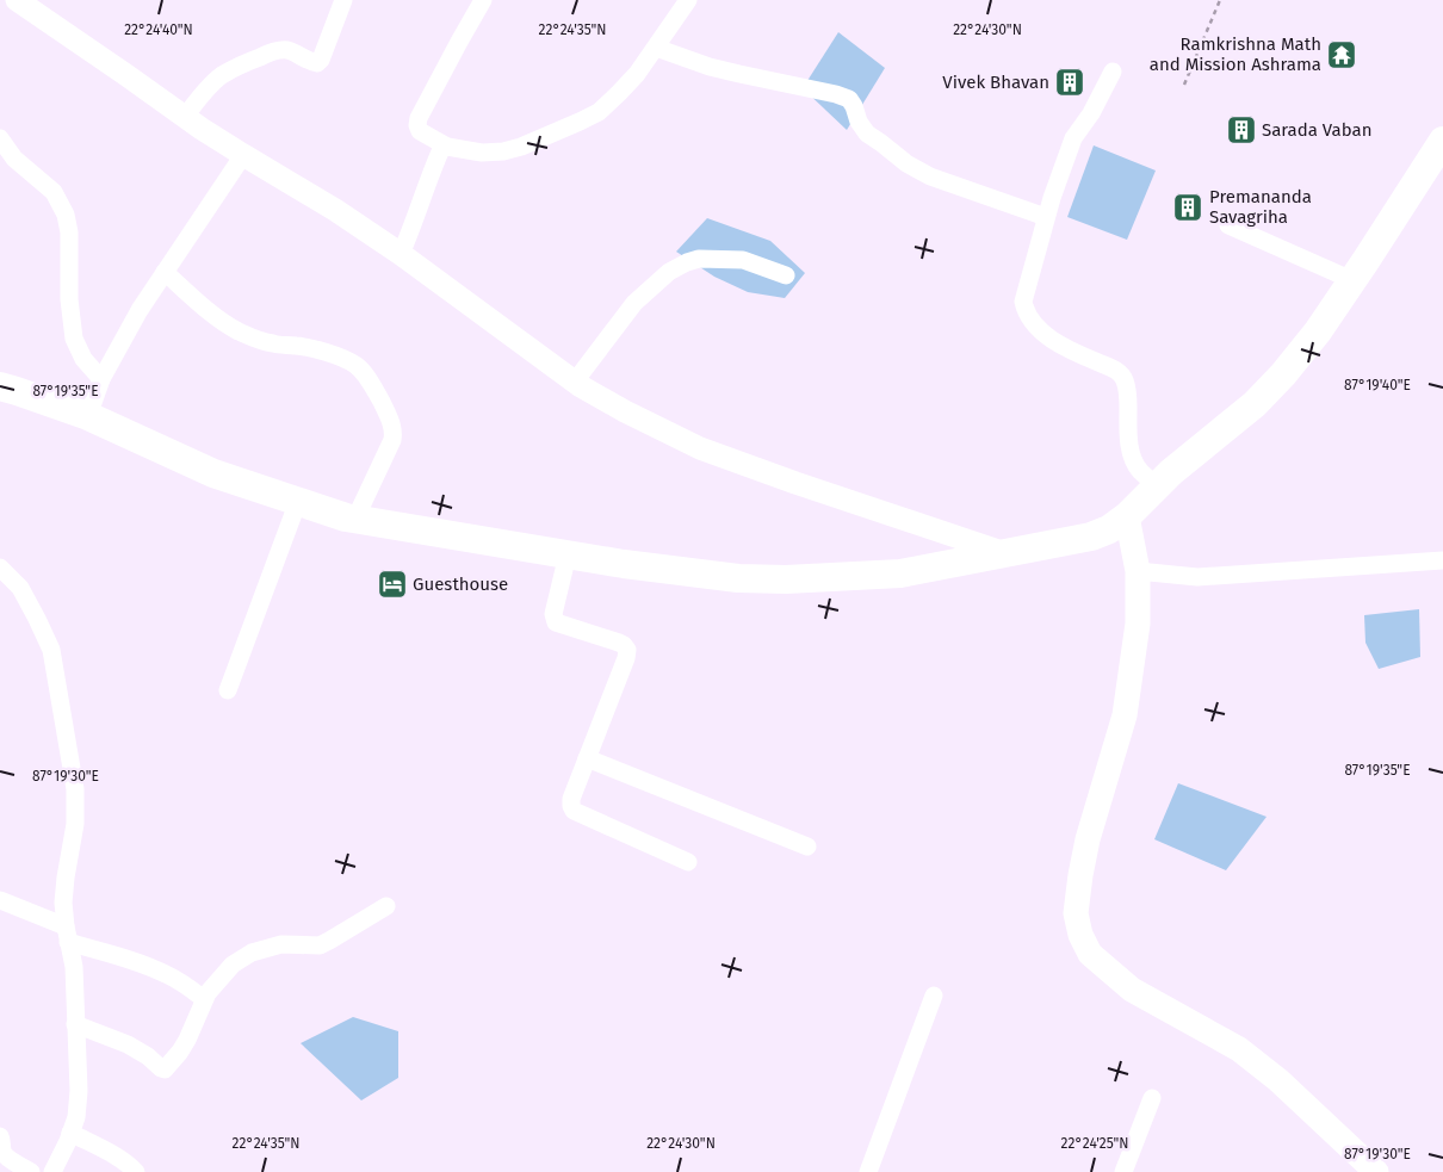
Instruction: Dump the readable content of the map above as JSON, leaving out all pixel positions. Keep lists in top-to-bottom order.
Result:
{
  "places": {
    "temple": ["Ramkrishna Math and Mission Ashrama"],
    "building": ["Vivek Bhavan", "Sarada Vaban", "Premananda Savagriha"],
    "hotel": ["Guesthouse"]
  },
  "coordinates": [
    "22°24'40\"N",
    "22°24'35\"N",
    "22°24'30\"N",
    "87°19'40\"E",
    "87°19'35\"E",
    "87°19'30\"E",
    "22°24'25\"N"
  ]
}
